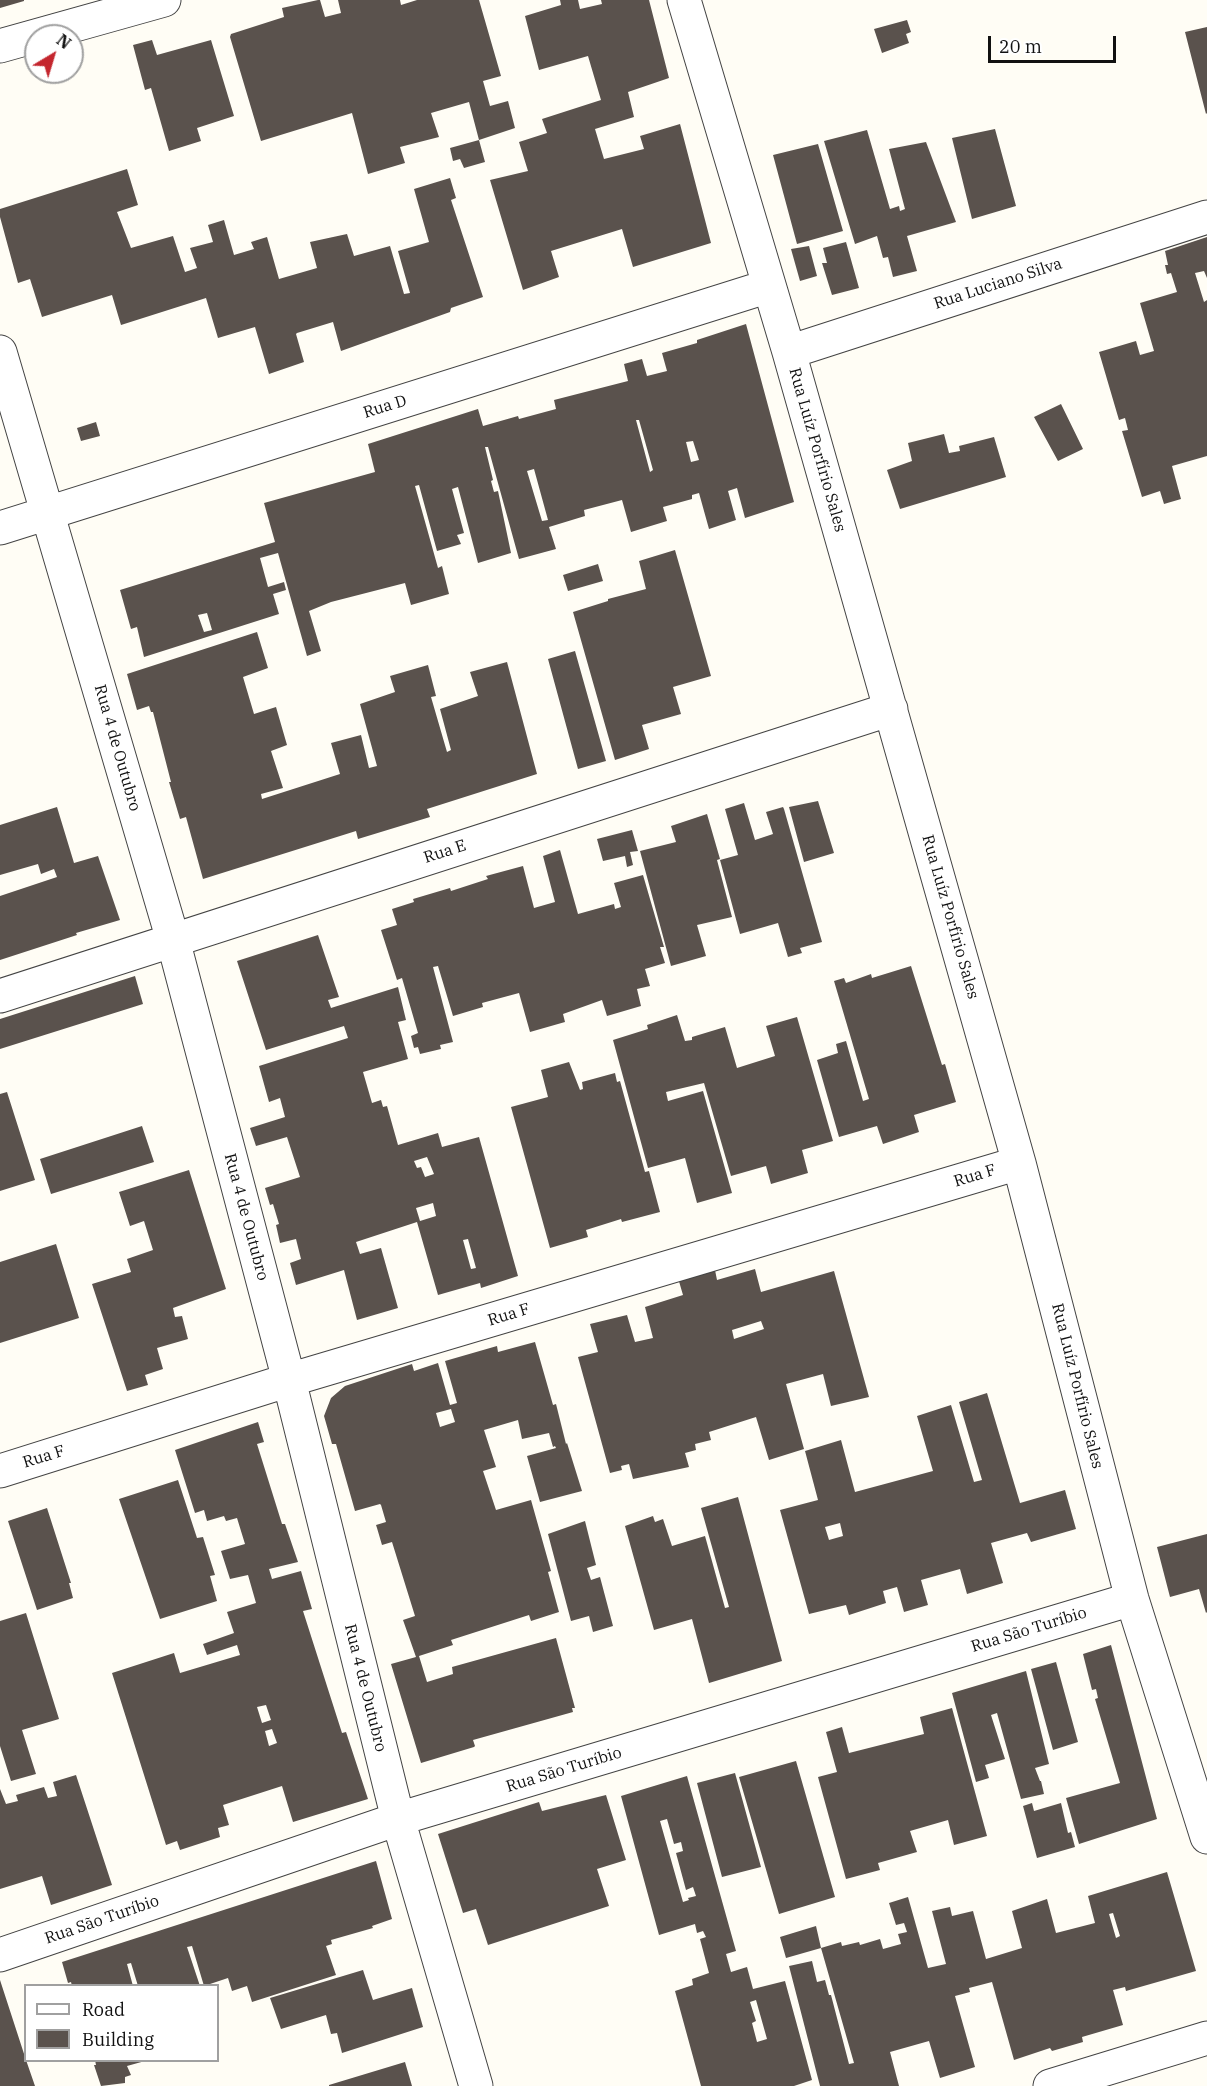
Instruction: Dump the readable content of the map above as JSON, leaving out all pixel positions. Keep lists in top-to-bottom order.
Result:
{
  "streets": {
    "street": [
      "Rua Luciano Silva",
      "Rua D",
      "Rua Luíz Porfírio Sales",
      "Rua 4 de Outubro",
      "Rua E",
      "Rua F",
      "Rua São Turíbio"
    ]
  },
  "crossings": [
    ["Rua Luciano Silva", "Rua Luíz Porfírio Sales"],
    ["Rua D", "Rua Luíz Porfírio Sales"],
    ["Rua D", "Rua 4 de Outubro"],
    ["Rua Luíz Porfírio Sales", "Rua E"],
    ["Rua Luíz Porfírio Sales", "Rua F"],
    ["Rua Luíz Porfírio Sales", "Rua São Turíbio"],
    ["Rua 4 de Outubro", "Rua E"],
    ["Rua 4 de Outubro", "Rua F"],
    ["Rua 4 de Outubro", "Rua São Turíbio"]
  ],
  "legend": ["Road", "Building"],
  "scale_bar": "20 m",
  "north": "top right"
}
